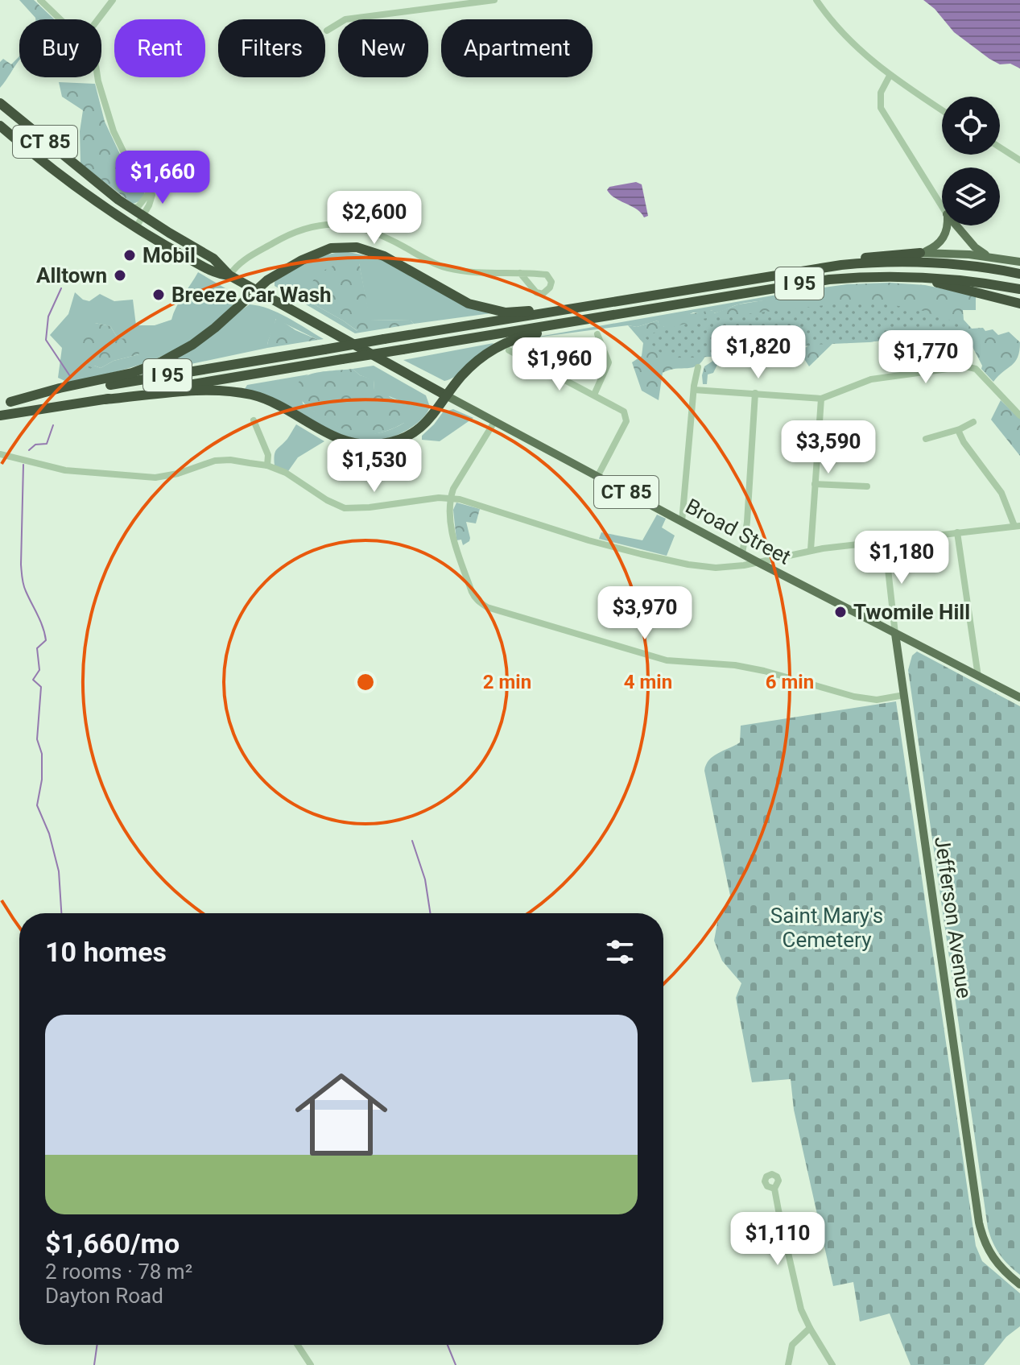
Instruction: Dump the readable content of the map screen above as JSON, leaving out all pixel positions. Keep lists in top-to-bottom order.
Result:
{
  "streets": {
    "highway": ["CT 85", "I 95", "Broad Street"],
    "main road": ["Jefferson Avenue"]
  },
  "crossings": [
    ["CT 85", "Broad Street"],
    ["Broad Street", "Jefferson Avenue"]
  ],
  "parks": ["Saint Mary's Cemetery"],
  "places": [
    "Mobil",
    "Alltown",
    "Breeze Car Wash",
    "Twomile Hill"
  ],
  "page": {
    "chip": [
      "Buy",
      "Rent",
      "Filters",
      "New",
      "Apartment"
    ],
    "price": [
      "$1,660",
      "$2,600",
      "$1,820",
      "$1,770",
      "$1,960",
      "$3,590",
      "$1,530",
      "$1,180",
      "$3,970",
      "$1,110"
    ],
    "heading": "10 homes",
    "list": [
      {
        "name": "$1,660/mo",
        "note": "2 rooms · 78 m² · Dayton Road"
      }
    ]
  },
  "rings": ["2 min", "4 min", "6 min"]
}
